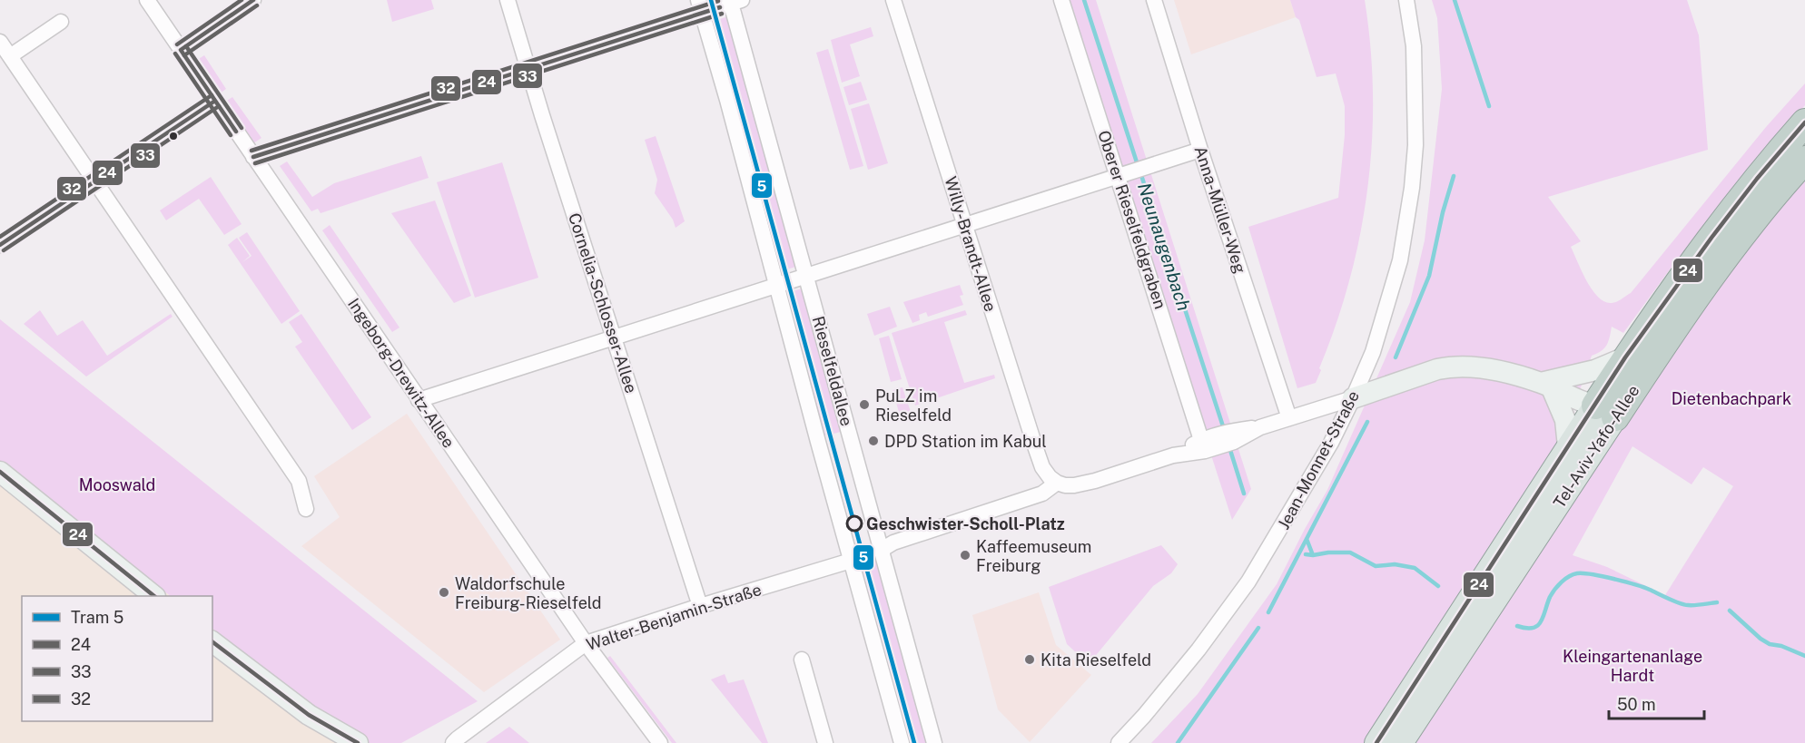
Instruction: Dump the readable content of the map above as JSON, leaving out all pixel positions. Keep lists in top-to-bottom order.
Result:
{
  "streets": {
    "highway": ["Tel-Aviv-Yafo-Allee"],
    "street": [
      "Anna-Müller-Weg",
      "Oberer Rieselfeldgraben",
      "Willy-Brandt-Allee",
      "Cornelia-Schlosser-Allee",
      "Rieselfeldallee",
      "Ingeborg-Drewitz-Allee",
      "Jean-Monnet-Straße",
      "Walter-Benjamin-Straße"
    ]
  },
  "crossings": [
    ["Cornelia-Schlosser-Allee", "Walter-Benjamin-Straße"],
    ["Rieselfeldallee", "Walter-Benjamin-Straße"],
    ["Ingeborg-Drewitz-Allee", "Walter-Benjamin-Straße"]
  ],
  "water": ["Neunaugenbach"],
  "parks": ["Dietenbachpark", "Mooswald", "Kleingartenanlage Hardt"],
  "places": [
    "PuLZ im Rieselfeld",
    "DPD Station im Kabul",
    "Geschwister-Scholl-Platz",
    "Kaffeemuseum Freiburg",
    "Waldorfschule Freiburg-Rieselfeld",
    "Kita Rieselfeld"
  ],
  "lines": [
    "tram line 5",
    "transit line 24",
    "transit line 32",
    "transit line 33"
  ],
  "legend": [
    "Tram 5",
    "24",
    "33",
    "32"
  ],
  "scale_bar": "50 m"
}
